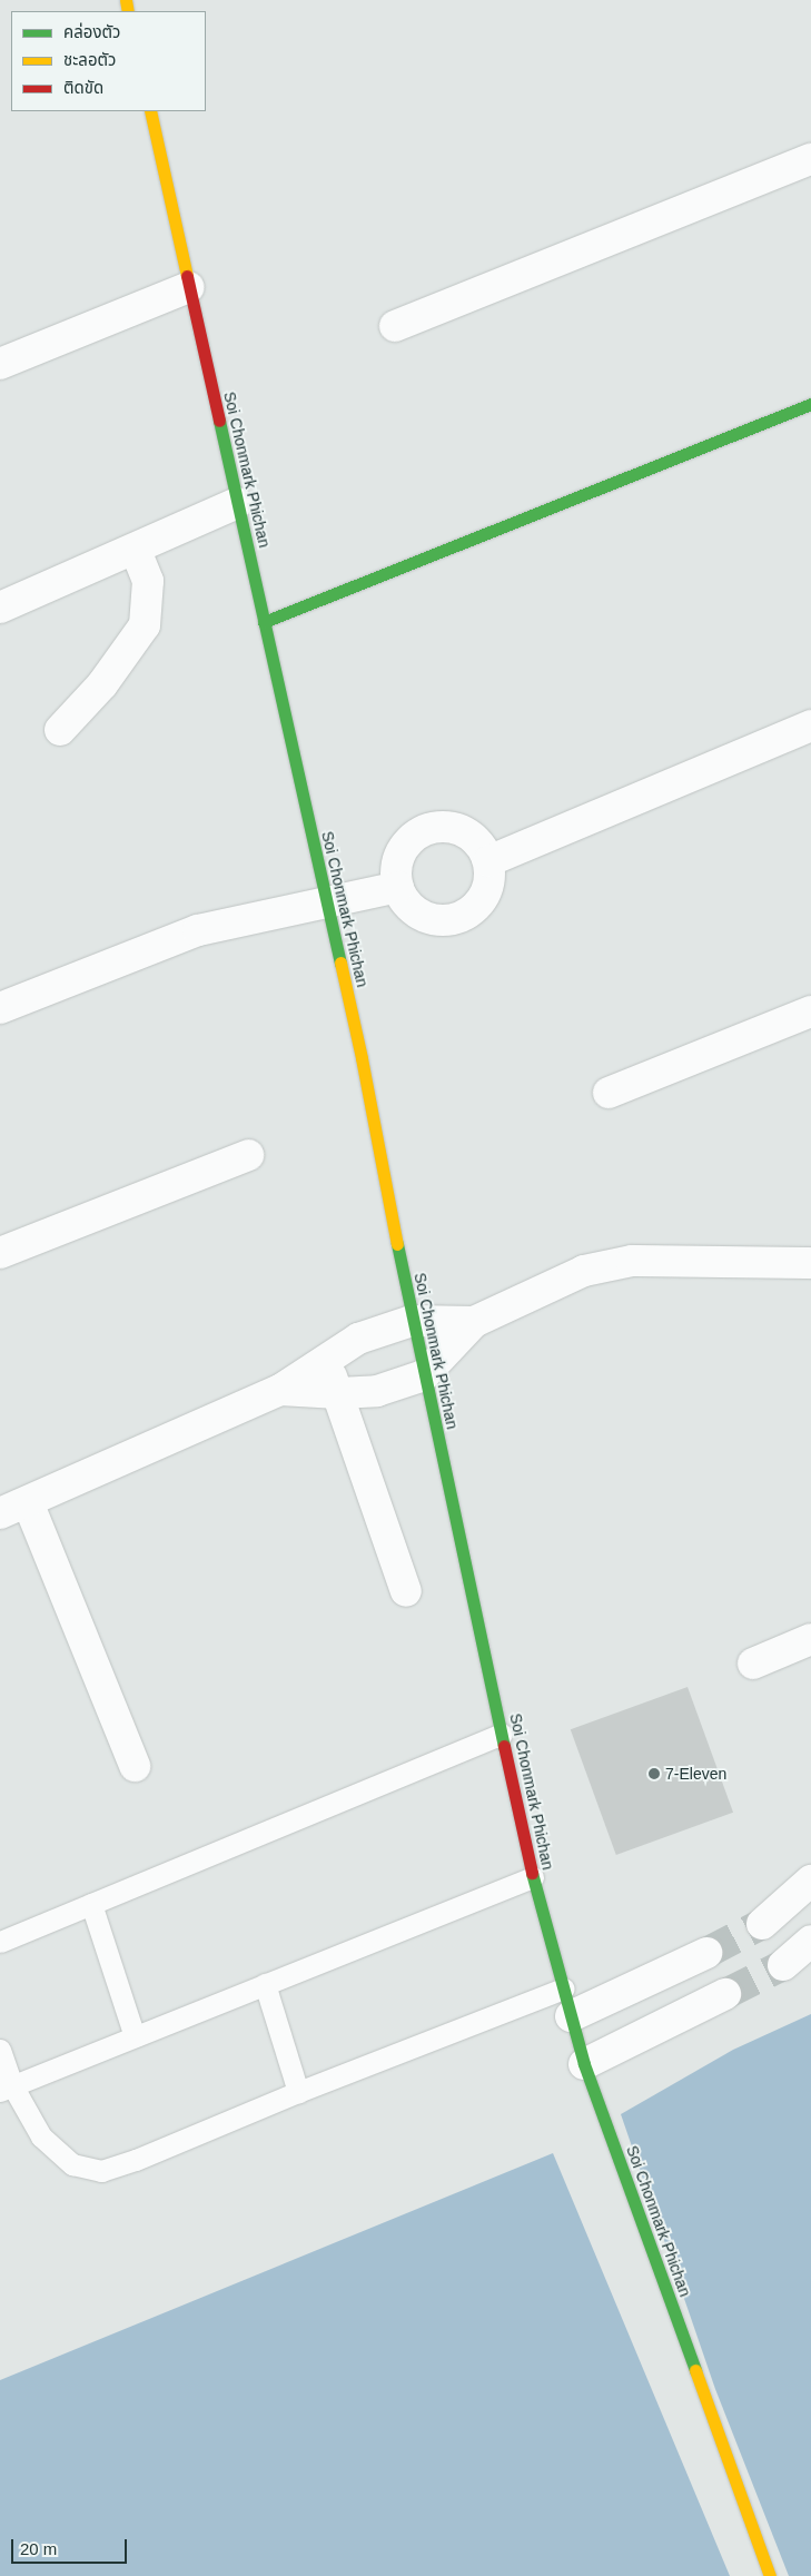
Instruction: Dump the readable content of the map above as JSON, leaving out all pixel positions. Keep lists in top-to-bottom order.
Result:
{
  "streets": {
    "street": ["Soi Chonmark Phichan"]
  },
  "places": ["7-Eleven"],
  "legend": ["คล่องตัว", "ชะลอตัว", "ติดขัด"],
  "scale_bar": "20 m"
}
